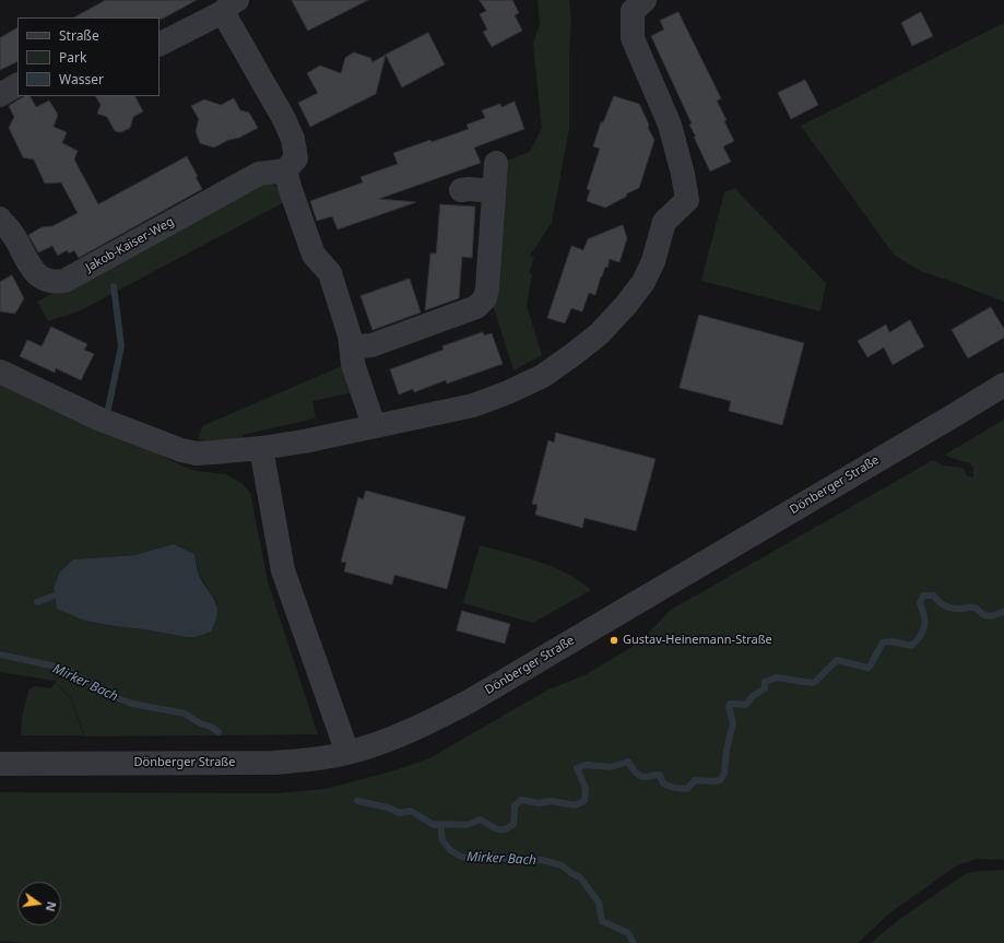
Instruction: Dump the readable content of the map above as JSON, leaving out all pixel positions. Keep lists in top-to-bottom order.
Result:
{
  "streets": {
    "street": ["Jakob-Kaiser-Weg", "Dönberger Straße"]
  },
  "water": ["Mirker Bach"],
  "places": ["Gustav-Heinemann-Straße"],
  "legend": ["Straße", "Park", "Wasser"],
  "north": "right"
}
